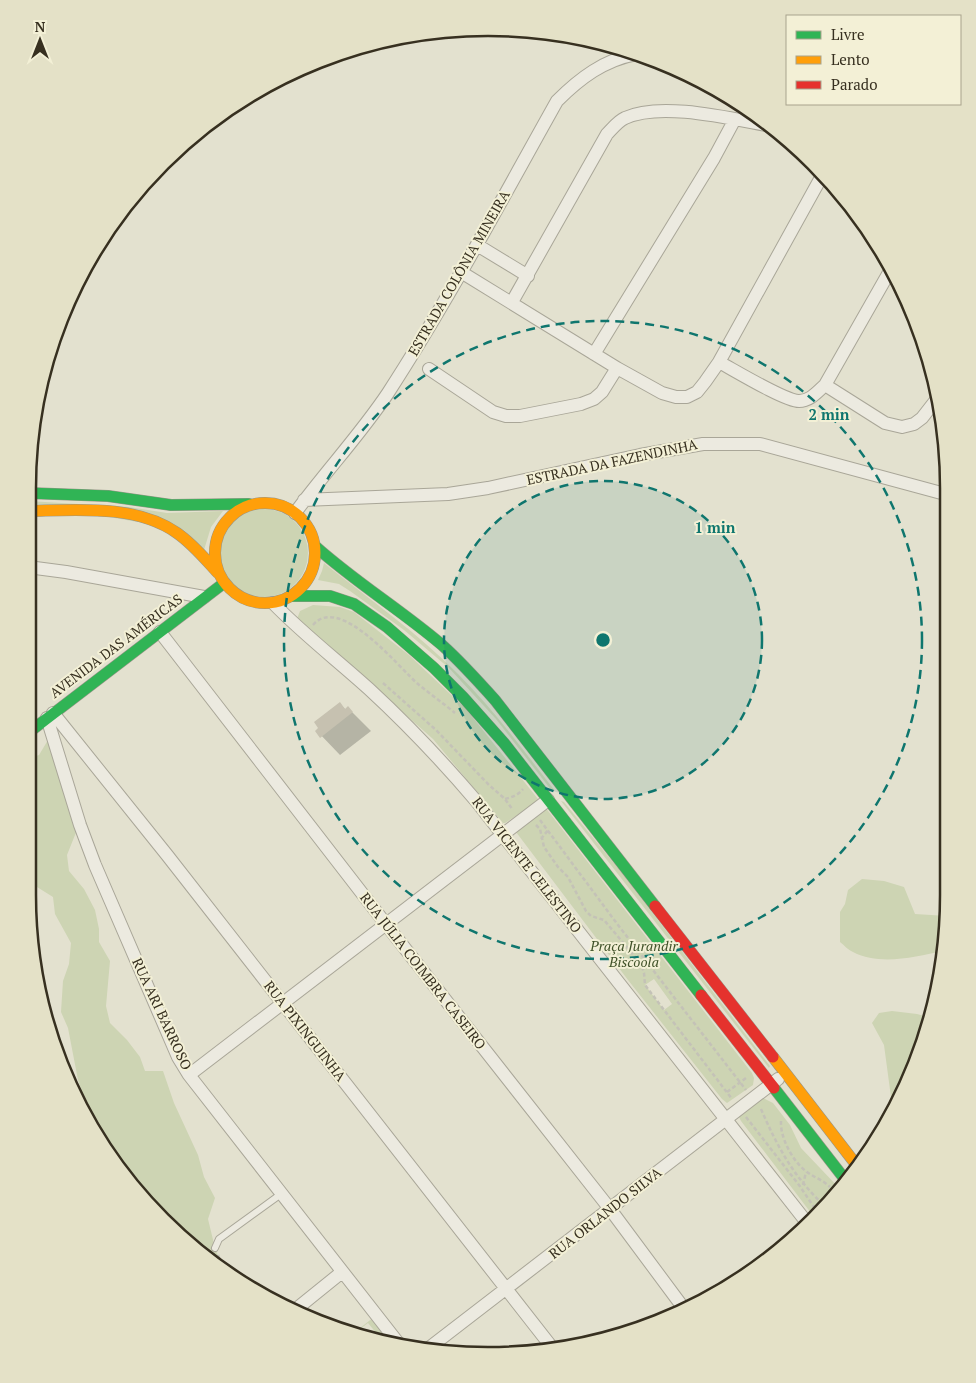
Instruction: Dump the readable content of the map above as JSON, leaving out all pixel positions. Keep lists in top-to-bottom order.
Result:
{
  "streets": {
    "main road": ["AVENIDA DAS AMÉRICAS"],
    "street": [
      "ESTRADA COLÔNIA MINEIRA",
      "ESTRADA DA FAZENDINHA",
      "RUA VICENTE CELESTINO",
      "RUA JÚLIA COIMBRA CASEIRO",
      "RUA ARI BARROSO",
      "RUA PIXINGUINHA",
      "RUA ORLANDO SILVA"
    ]
  },
  "crossings": [
    ["ESTRADA COLÔNIA MINEIRA", "ESTRADA DA FAZENDINHA"],
    ["ESTRADA COLÔNIA MINEIRA", "AVENIDA DAS AMÉRICAS"],
    ["ESTRADA COLÔNIA MINEIRA", "RUA VICENTE CELESTINO"],
    ["AVENIDA DAS AMÉRICAS", "RUA VICENTE CELESTINO"],
    ["AVENIDA DAS AMÉRICAS", "RUA JÚLIA COIMBRA CASEIRO"],
    ["AVENIDA DAS AMÉRICAS", "RUA ARI BARROSO"],
    ["AVENIDA DAS AMÉRICAS", "RUA PIXINGUINHA"],
    ["RUA VICENTE CELESTINO", "RUA ORLANDO SILVA"],
    ["RUA JÚLIA COIMBRA CASEIRO", "RUA ORLANDO SILVA"],
    ["RUA ARI BARROSO", "RUA PIXINGUINHA"],
    ["RUA PIXINGUINHA", "RUA ORLANDO SILVA"]
  ],
  "parks": ["Praça Jurandir Biscoola"],
  "legend": ["Livre", "Lento", "Parado"],
  "north": "top",
  "rings": ["2 min", "1 min"]
}
